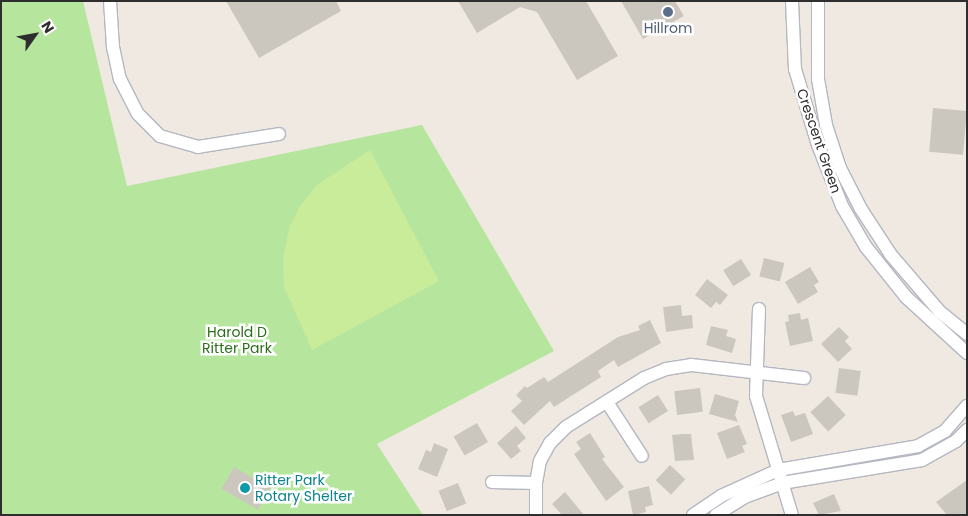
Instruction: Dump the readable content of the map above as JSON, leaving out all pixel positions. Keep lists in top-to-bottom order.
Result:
{
  "streets": {
    "street": ["Crescent Green"]
  },
  "parks": ["Harold D Ritter Park"],
  "places": ["Hillrom", "Ritter Park Rotary Shelter"],
  "north": "top right"
}
